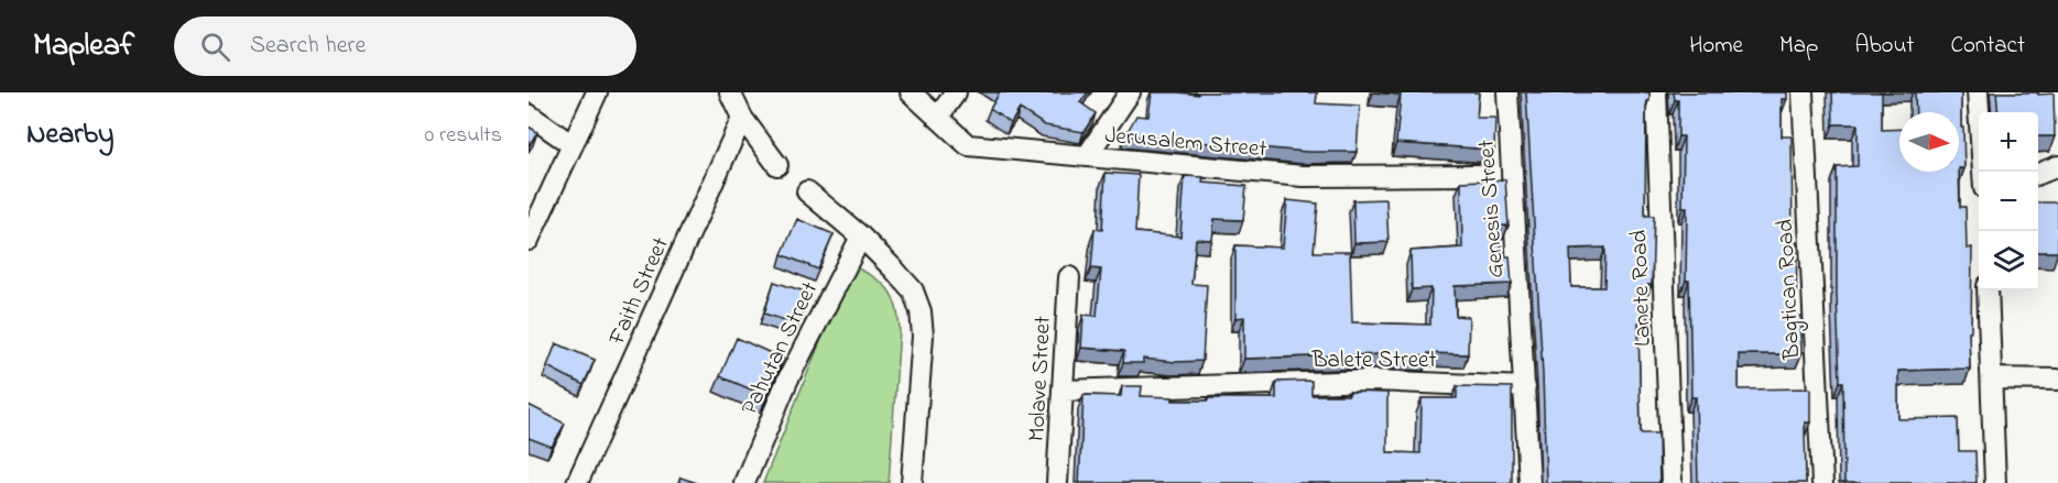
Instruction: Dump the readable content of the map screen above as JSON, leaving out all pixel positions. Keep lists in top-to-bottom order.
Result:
{
  "streets": {
    "street": [
      "Jerusalem Street",
      "Genesis Street",
      "Lanete Road",
      "Bagtican Road",
      "Faith Street",
      "Pahutan Street",
      "Balete Street",
      "Molave Street"
    ]
  },
  "crossings": [
    ["Genesis Street", "Balete Street"],
    ["Balete Street", "Molave Street"]
  ],
  "north": "right",
  "page": {
    "header": "Mapleaf",
    "search": "Search here",
    "nav": [
      "Home",
      "Map",
      "About",
      "Contact"
    ],
    "heading": ["Nearby", "0 results"],
    "map_buttons": ["+", "−"]
  }
}
